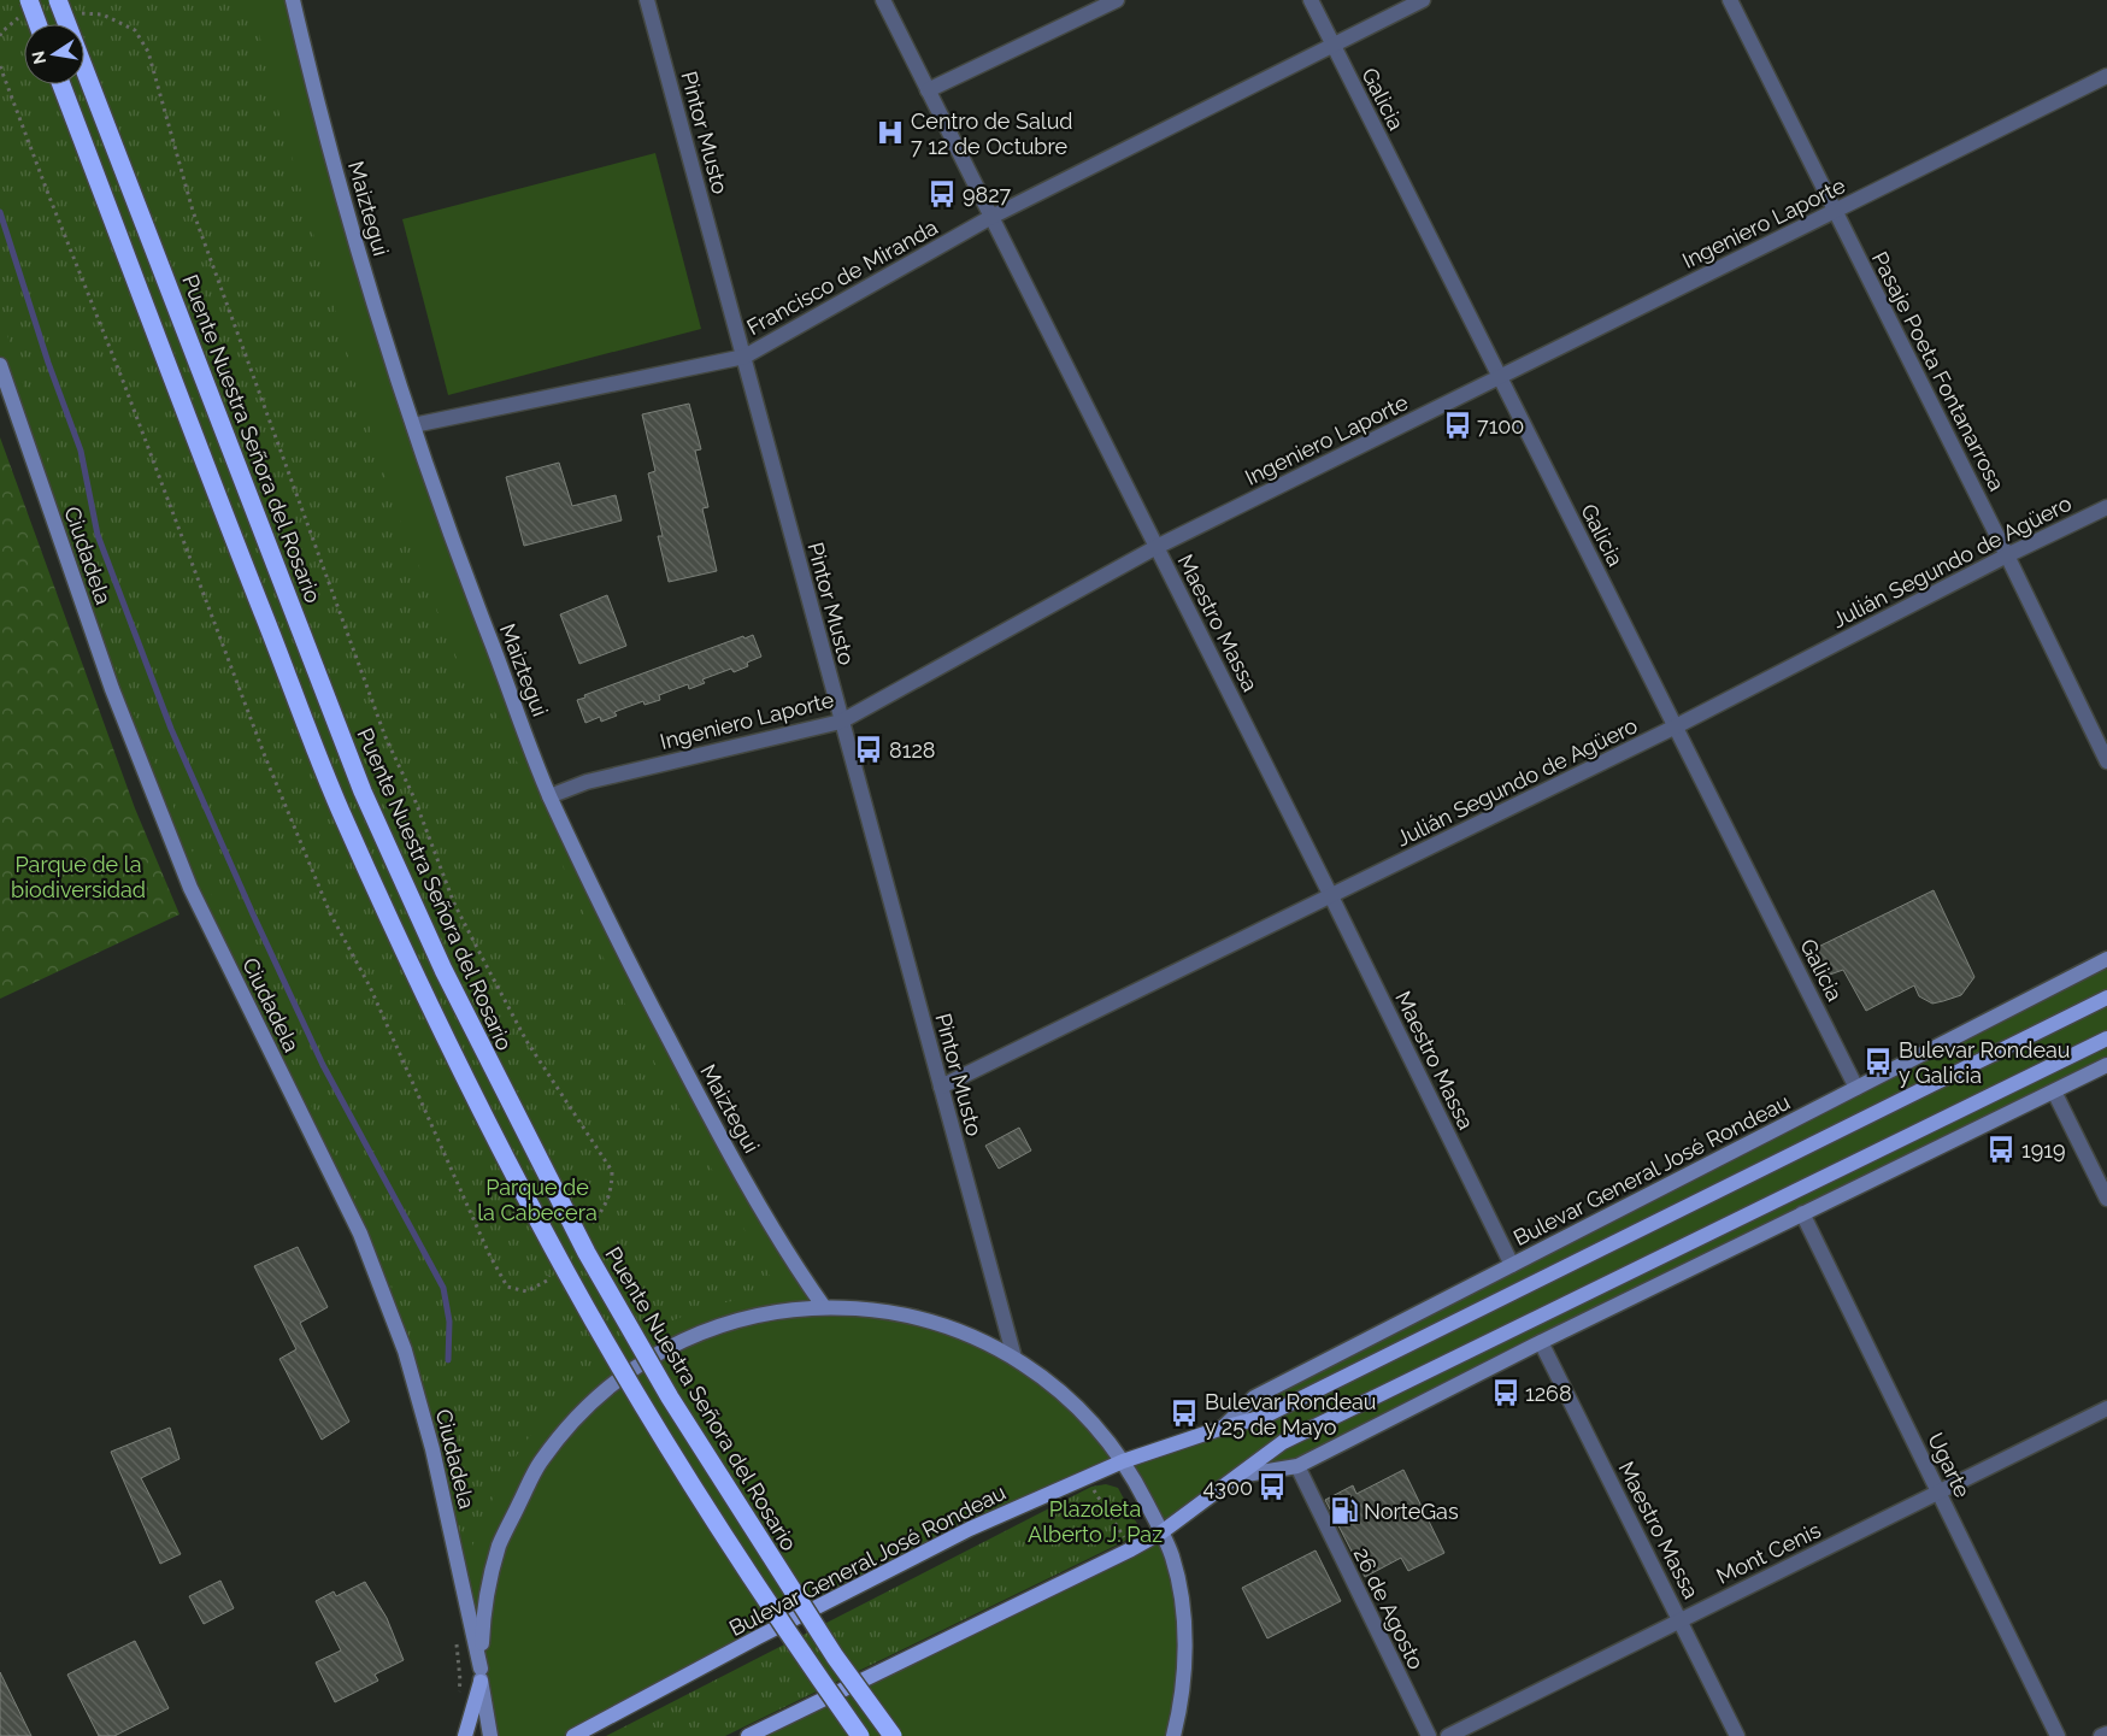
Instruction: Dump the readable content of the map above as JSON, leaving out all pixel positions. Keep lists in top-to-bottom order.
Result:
{
  "streets": {
    "highway": ["Puente Nuestra Señora del Rosario"],
    "main road": ["Maiztegui", "Ciudadela", "Bulevar General José Rondeau"],
    "street": [
      "Galicia",
      "Pintor Musto",
      "Ingeniero Laporte",
      "Francisco de Miranda",
      "Pasaje Poeta Fontanarrosa",
      "Julián Segundo de Agüero",
      "Maestro Massa",
      "Ugarte",
      "Mont Cenis",
      "26 de Agosto"
    ]
  },
  "crossings": [
    ["Galicia", "Ingeniero Laporte"],
    ["Galicia", "Francisco de Miranda"],
    ["Galicia", "Julián Segundo de Agüero"],
    ["Galicia", "Bulevar General José Rondeau"],
    ["Pintor Musto", "Ingeniero Laporte"],
    ["Pintor Musto", "Francisco de Miranda"],
    ["Pintor Musto", "Julián Segundo de Agüero"],
    ["Maiztegui", "Ingeniero Laporte"],
    ["Maiztegui", "Francisco de Miranda"],
    ["Ingeniero Laporte", "Pasaje Poeta Fontanarrosa"],
    ["Ingeniero Laporte", "Maestro Massa"],
    ["Francisco de Miranda", "Maestro Massa"],
    ["Pasaje Poeta Fontanarrosa", "Julián Segundo de Agüero"],
    ["Julián Segundo de Agüero", "Maestro Massa"],
    ["Maestro Massa", "Bulevar General José Rondeau"],
    ["Maestro Massa", "Mont Cenis"],
    ["Ugarte", "Mont Cenis"]
  ],
  "parks": ["Parque de la biodiversidad", "Parque de la Cabecera", "Plazoleta Alberto J. Paz"],
  "places": {
    "hospital": ["Centro de Salud 7 12 de Octubre"],
    "bus stop": [
      "9827",
      "7100",
      "8128",
      "Bulevar Rondeau y Galicia",
      "1919",
      "1268",
      "Bulevar Rondeau y 25 de Mayo",
      "4300"
    ],
    "fuel station": ["NorteGas"]
  },
  "north": "left"
}
